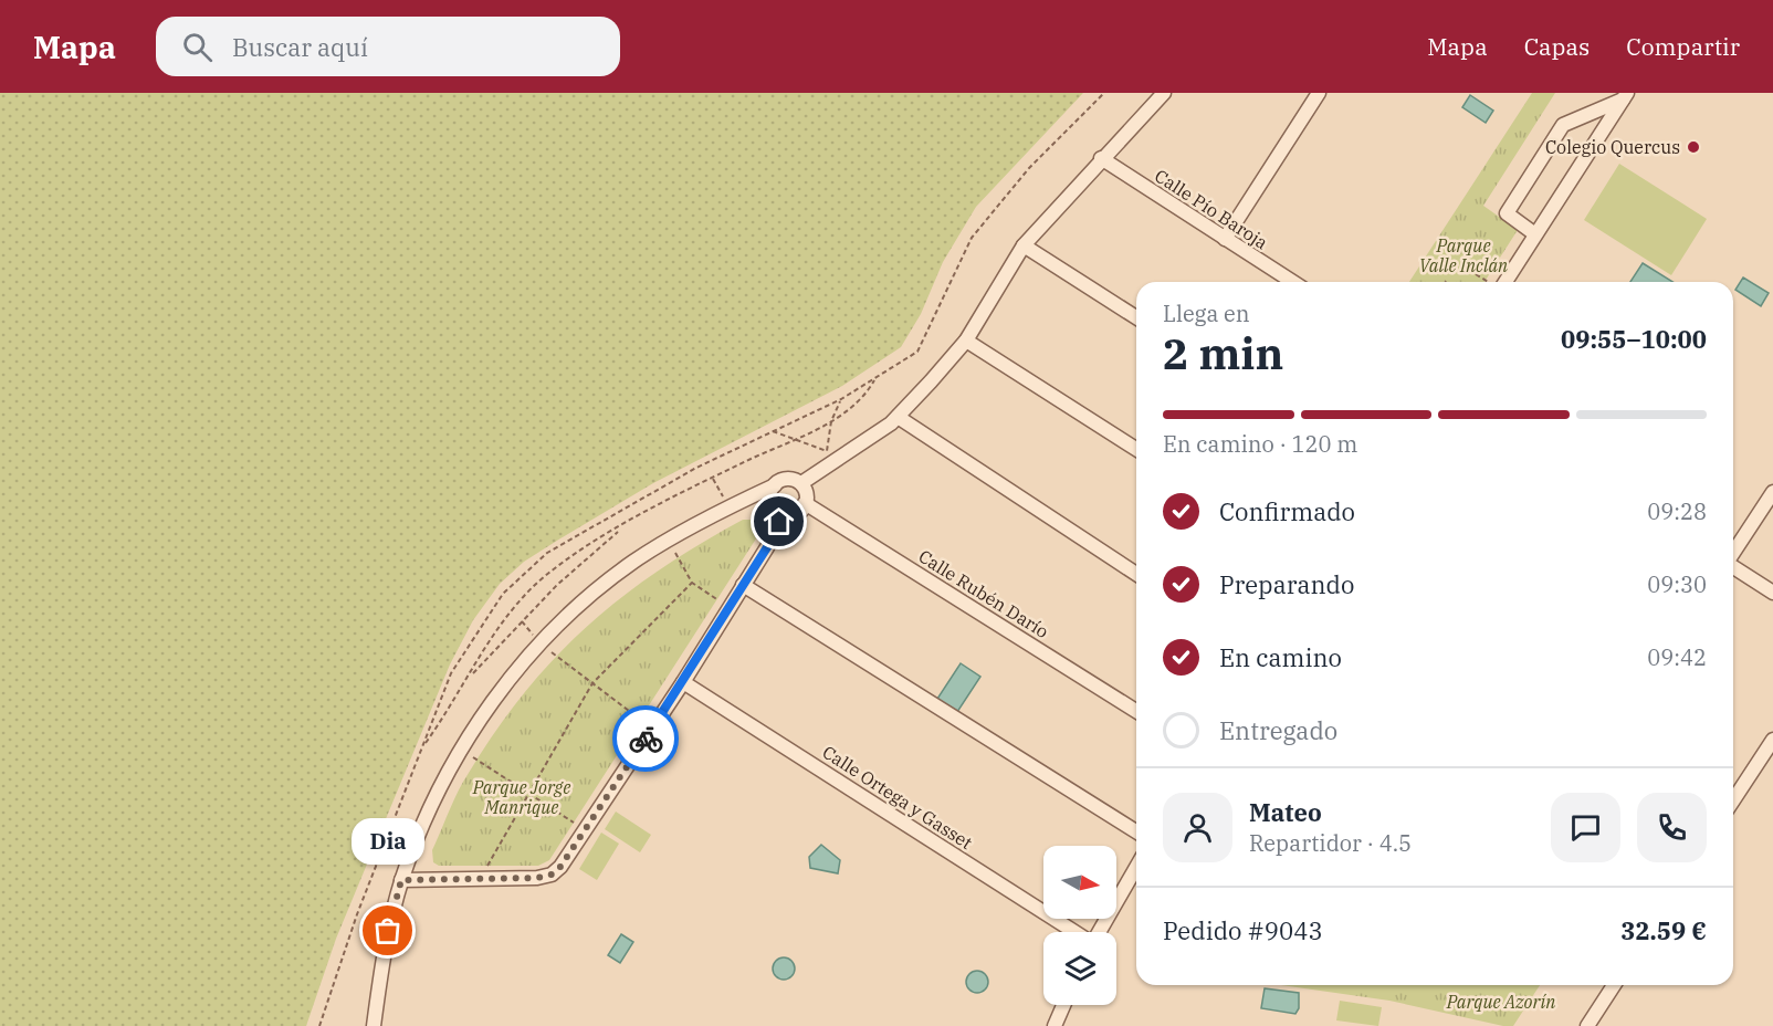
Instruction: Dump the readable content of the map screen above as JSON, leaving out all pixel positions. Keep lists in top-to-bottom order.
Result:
{
  "streets": {
    "street": ["Calle Pío Baroja", "Calle Rubén Darío", "Calle Ortega y Gasset"]
  },
  "parks": ["Parque Valle Inclán", "Parque Jorge Manrique", "Parque Azorín"],
  "places": ["Colegio Quercus", "Dia"],
  "north": "right",
  "page": {
    "header": "Mapa",
    "search": "Buscar aquí",
    "nav": ["Mapa", "Capas", "Compartir"],
    "heading": ["2 min", "Llega en", "09:55–10:00"],
    "panel": [
      "Mateo",
      "Repartidor · 4.5",
      "Pedido #9043",
      "32.59 €"
    ],
    "bar": "En camino · 120 m",
    "list": [
      ["Confirmado", "09:28"],
      ["Preparando", "09:30"],
      ["En camino", "09:42"],
      "Entregado"
    ],
    "bubble": "Dia"
  }
}
